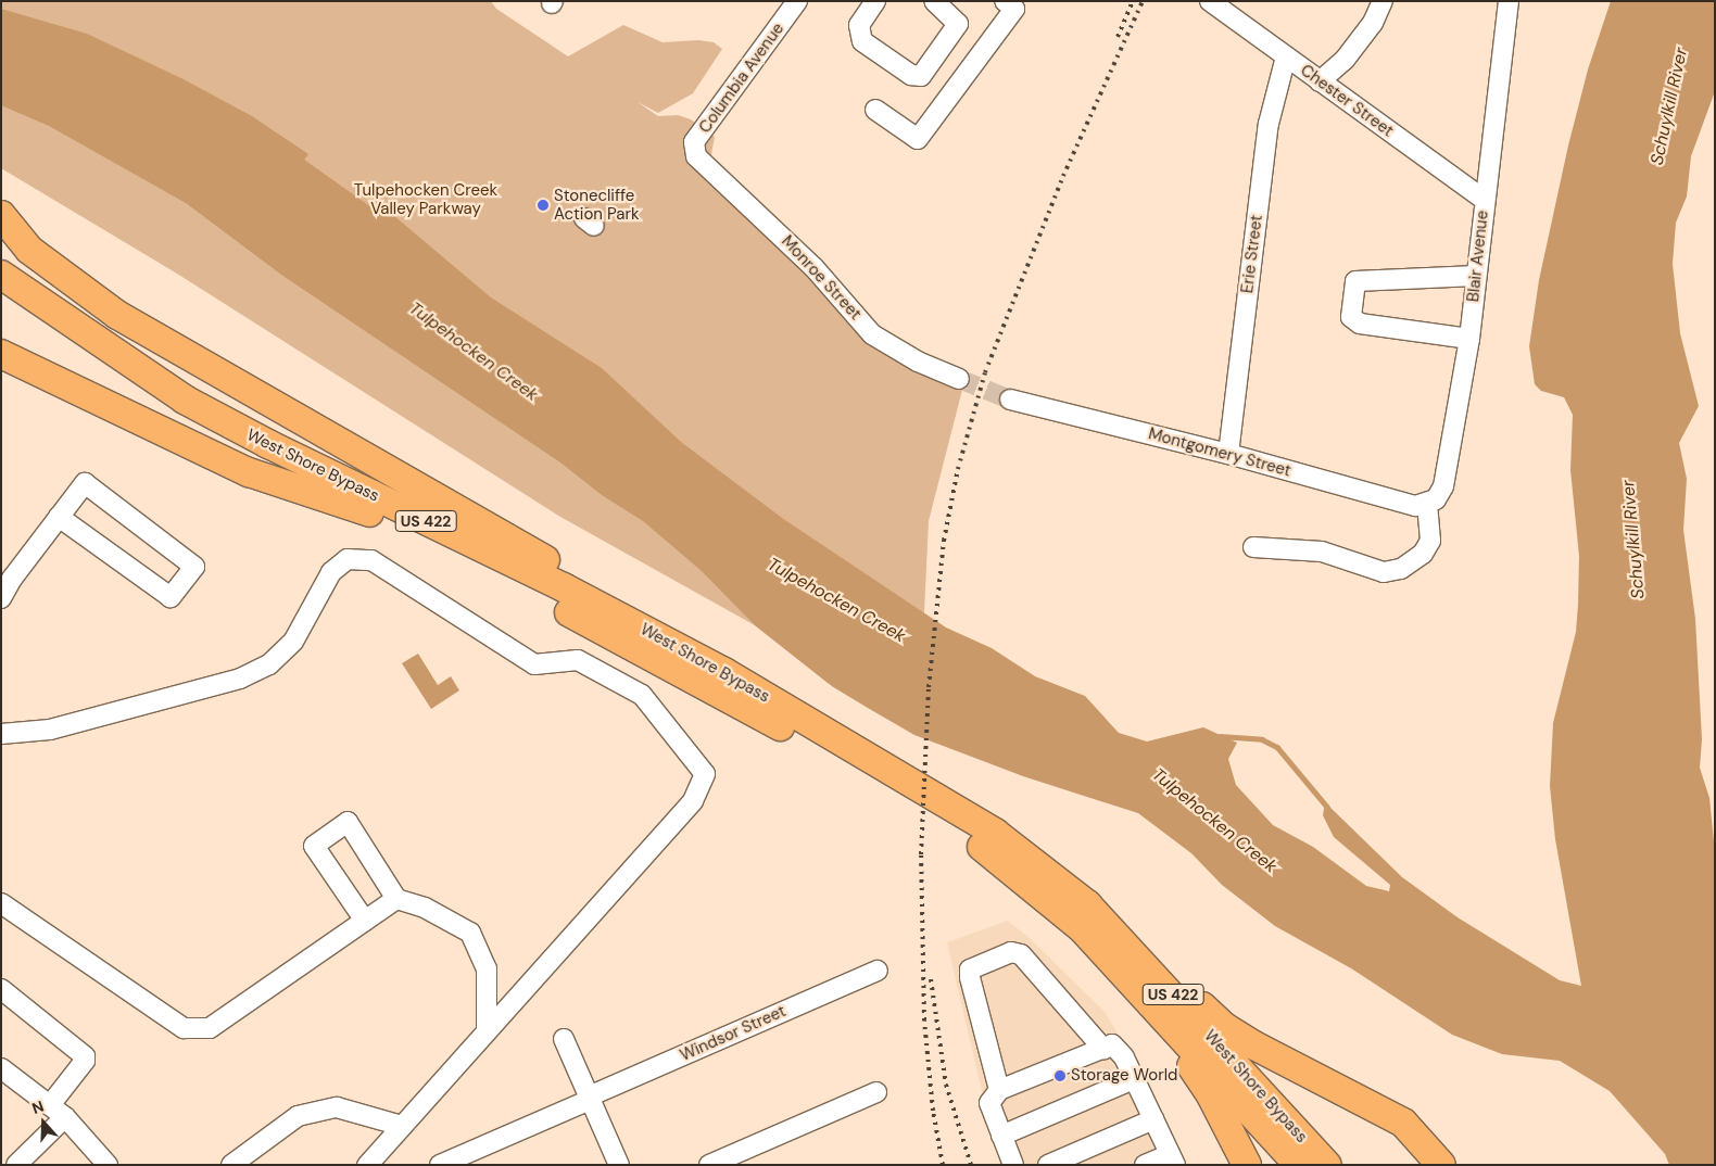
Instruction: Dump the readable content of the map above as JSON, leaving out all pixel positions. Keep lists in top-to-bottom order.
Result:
{
  "streets": {
    "highway": ["West Shore Bypass", "US 422"],
    "street": [
      "Columbia Avenue",
      "Chester Street",
      "Erie Street",
      "Blair Avenue",
      "Monroe Street",
      "Montgomery Street",
      "Windsor Street"
    ]
  },
  "crossings": [
    ["Columbia Avenue", "Monroe Street"],
    ["Chester Street", "Erie Street"],
    ["Chester Street", "Blair Avenue"],
    ["Erie Street", "Montgomery Street"],
    ["Blair Avenue", "Montgomery Street"],
    ["West Shore Bypass", "US 422"]
  ],
  "water": ["Schuylkill River", "Tulpehocken Creek"],
  "parks": ["Tulpehocken Creek Valley Parkway"],
  "places": ["Stonecliffe Action Park", "Storage World"],
  "north": "top"
}
